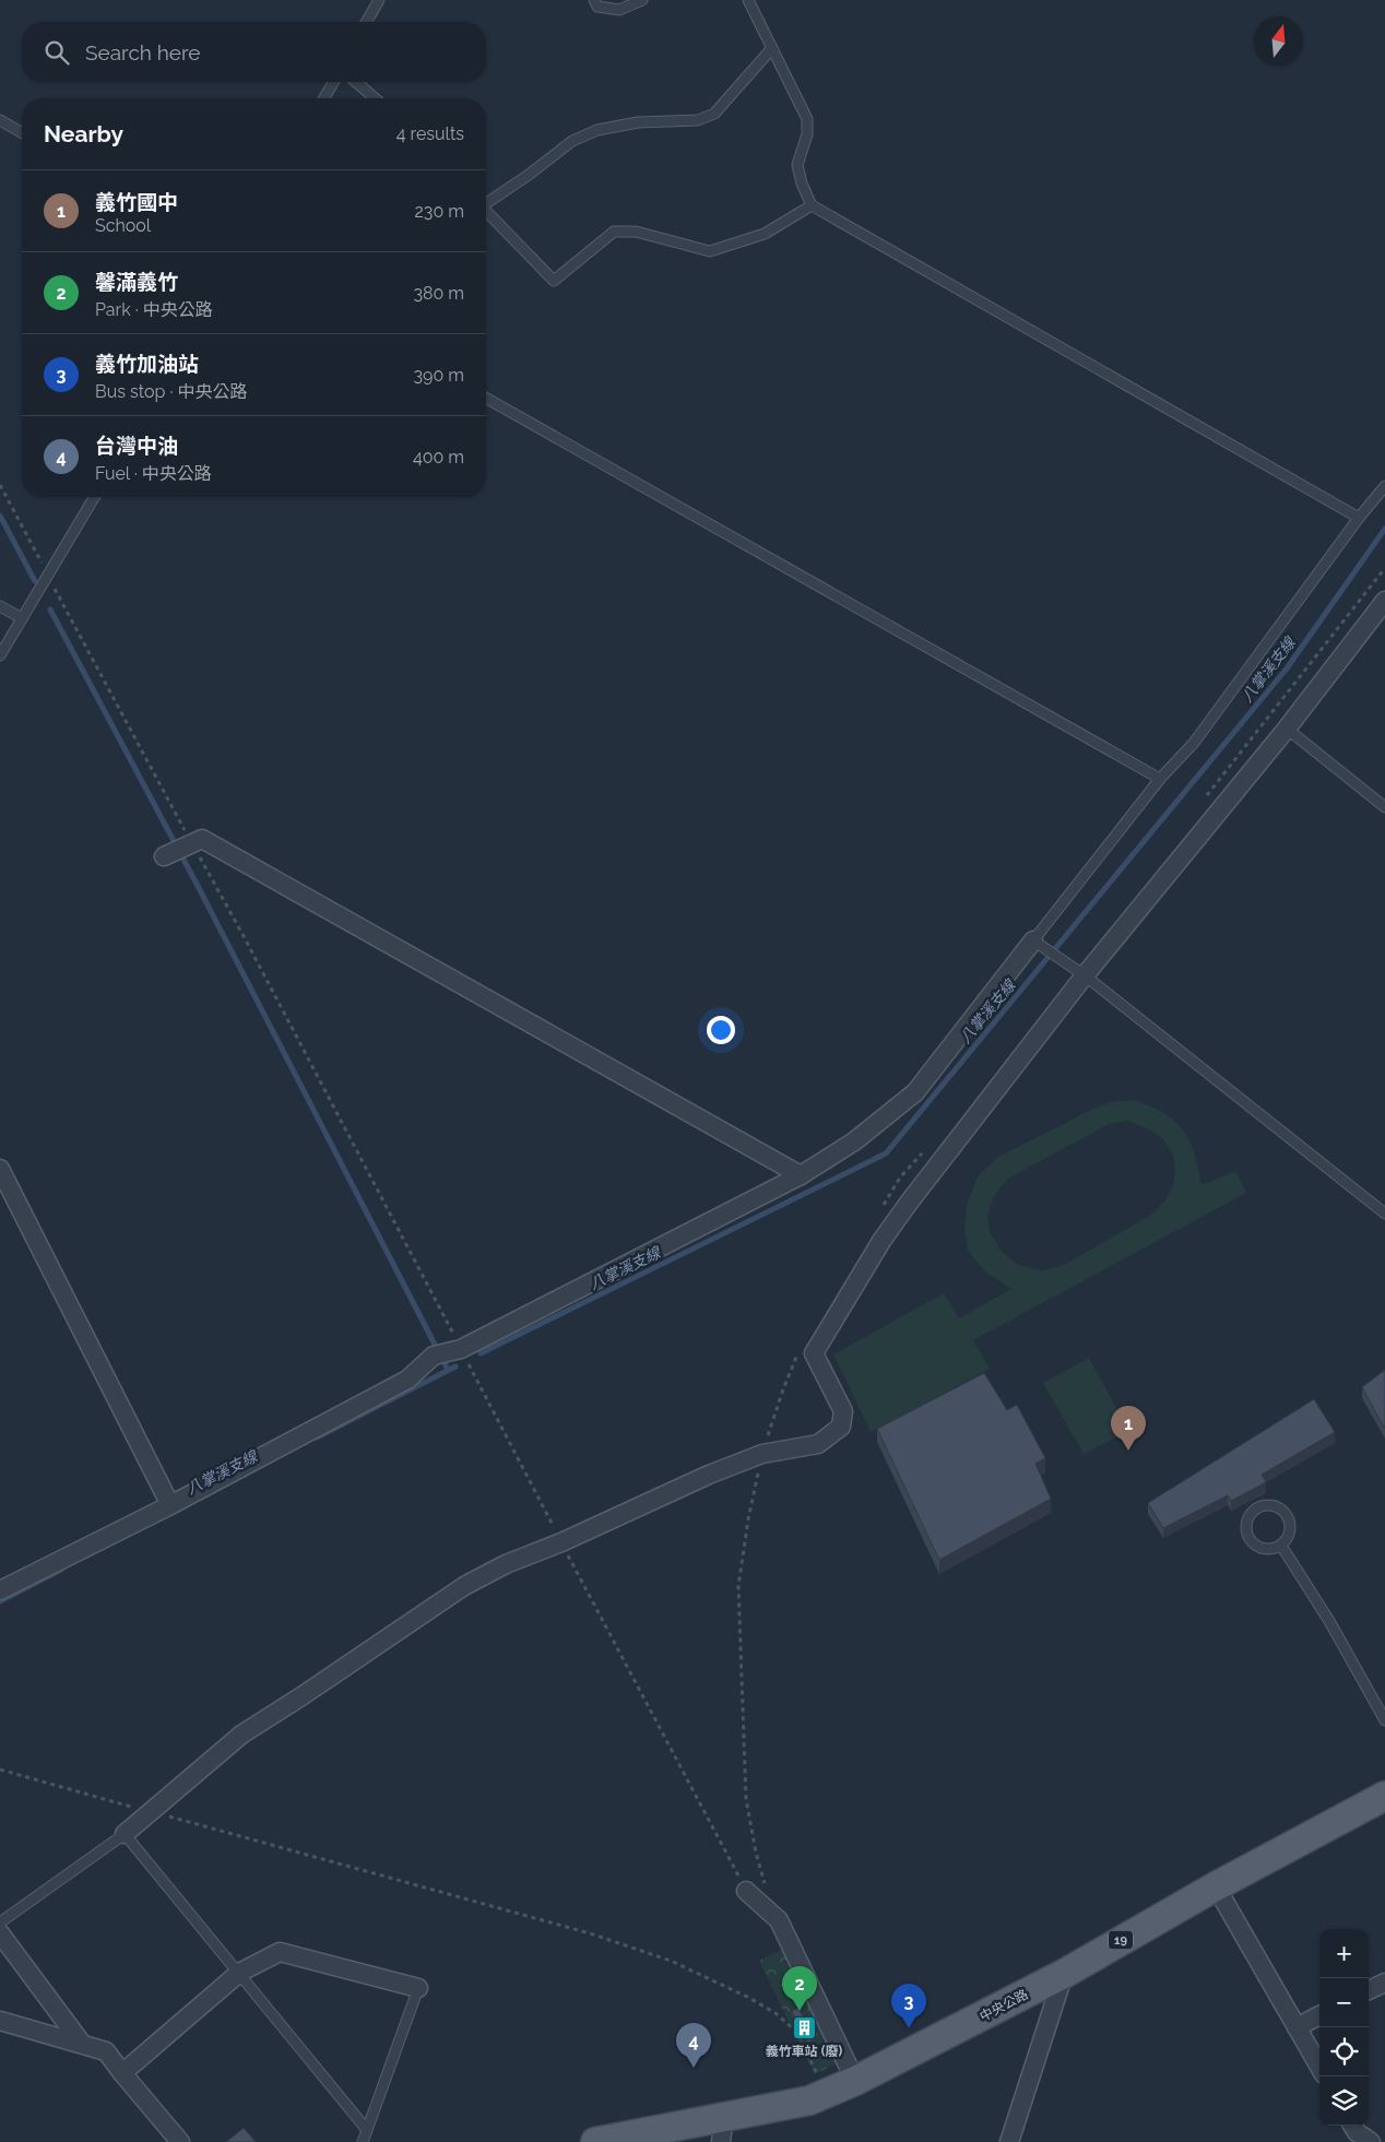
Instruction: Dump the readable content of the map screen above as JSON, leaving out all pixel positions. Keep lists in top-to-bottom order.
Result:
{
  "streets": {
    "main road": ["19", "中央公路"]
  },
  "water": ["八掌溪支線"],
  "places": {
    "building": ["義竹車站 (廢)"]
  },
  "north": "top",
  "page": {
    "search": "Search here",
    "heading": ["Nearby", "4 results"],
    "list": [
      {
        "mark": "1",
        "name": "義竹國中",
        "note": "School",
        "value": "230 m"
      },
      {
        "mark": "2",
        "name": "馨滿義竹",
        "note": "Park · 中央公路",
        "value": "380 m"
      },
      {
        "mark": "3",
        "name": "義竹加油站",
        "note": "Bus stop · 中央公路",
        "value": "390 m"
      },
      {
        "mark": "4",
        "name": "台灣中油",
        "note": "Fuel · 中央公路",
        "value": "400 m"
      }
    ],
    "pins": [
      "1",
      "2",
      "3",
      "4"
    ],
    "map_buttons": ["+", "−"]
  }
}
